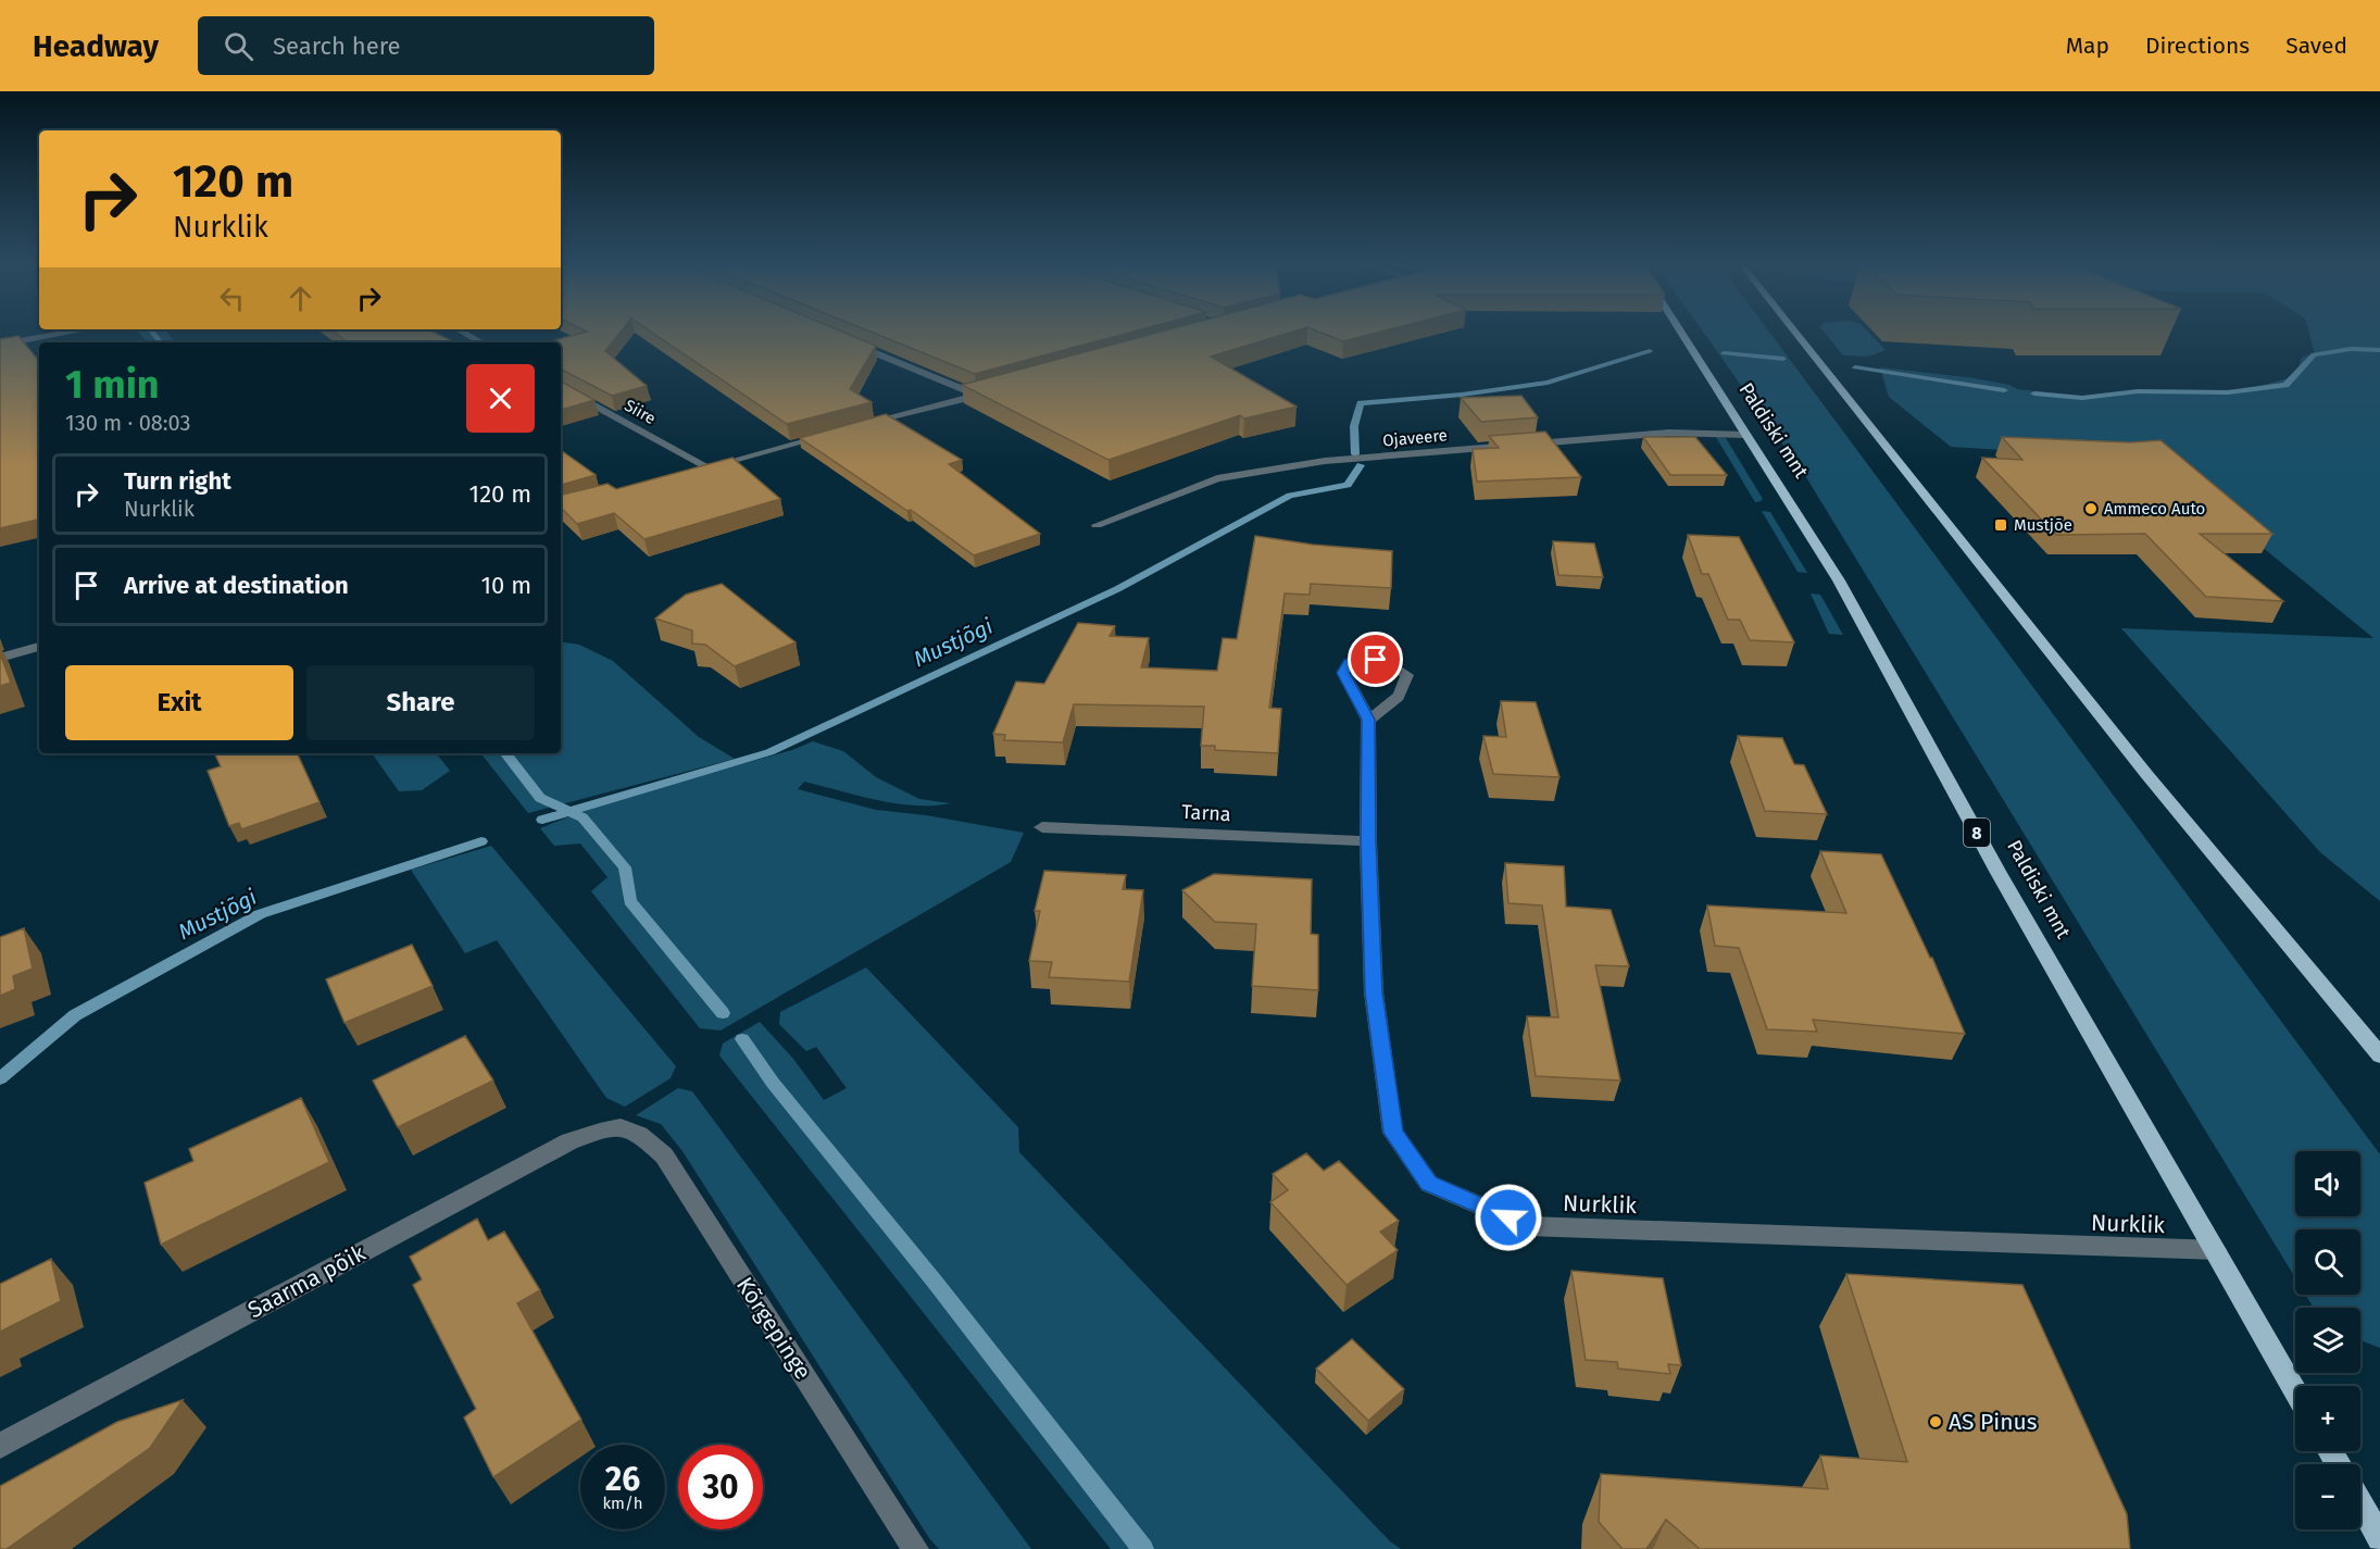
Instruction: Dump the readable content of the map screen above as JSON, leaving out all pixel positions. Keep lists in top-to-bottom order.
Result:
{
  "streets": {
    "main road": ["Paldiski mnt", "8"],
    "street": [
      "Siire",
      "Ojaveere",
      "Tarna",
      "Nurklik",
      "Saarma põik",
      "Kõrgepinge"
    ]
  },
  "crossings": [
    ["Paldiski mnt", "Ojaveere"],
    ["Paldiski mnt", "Nurklik"],
    ["Tarna", "Nurklik"],
    ["Saarma põik", "Kõrgepinge"]
  ],
  "water": ["Mustjõgi"],
  "places": {
    "other": ["Ammeco Auto", "AS Pinus"],
    "transit": ["Mustjõe"]
  },
  "page": {
    "header": "Headway",
    "search": "Search here",
    "nav": ["Map", "Directions", "Saved"],
    "turn": ["120 m", "Nurklik"],
    "heading": ["1 min", "130 m · 08:03"],
    "list": [
      {
        "name": "Turn right",
        "note": "Nurklik",
        "value": "120 m"
      },
      {
        "name": "Arrive at destination",
        "value": "10 m"
      }
    ],
    "buttons": ["Exit", "Share"],
    "map_buttons": ["+", "−"],
    "speed": "26 km/h",
    "limit": "30"
  }
}
